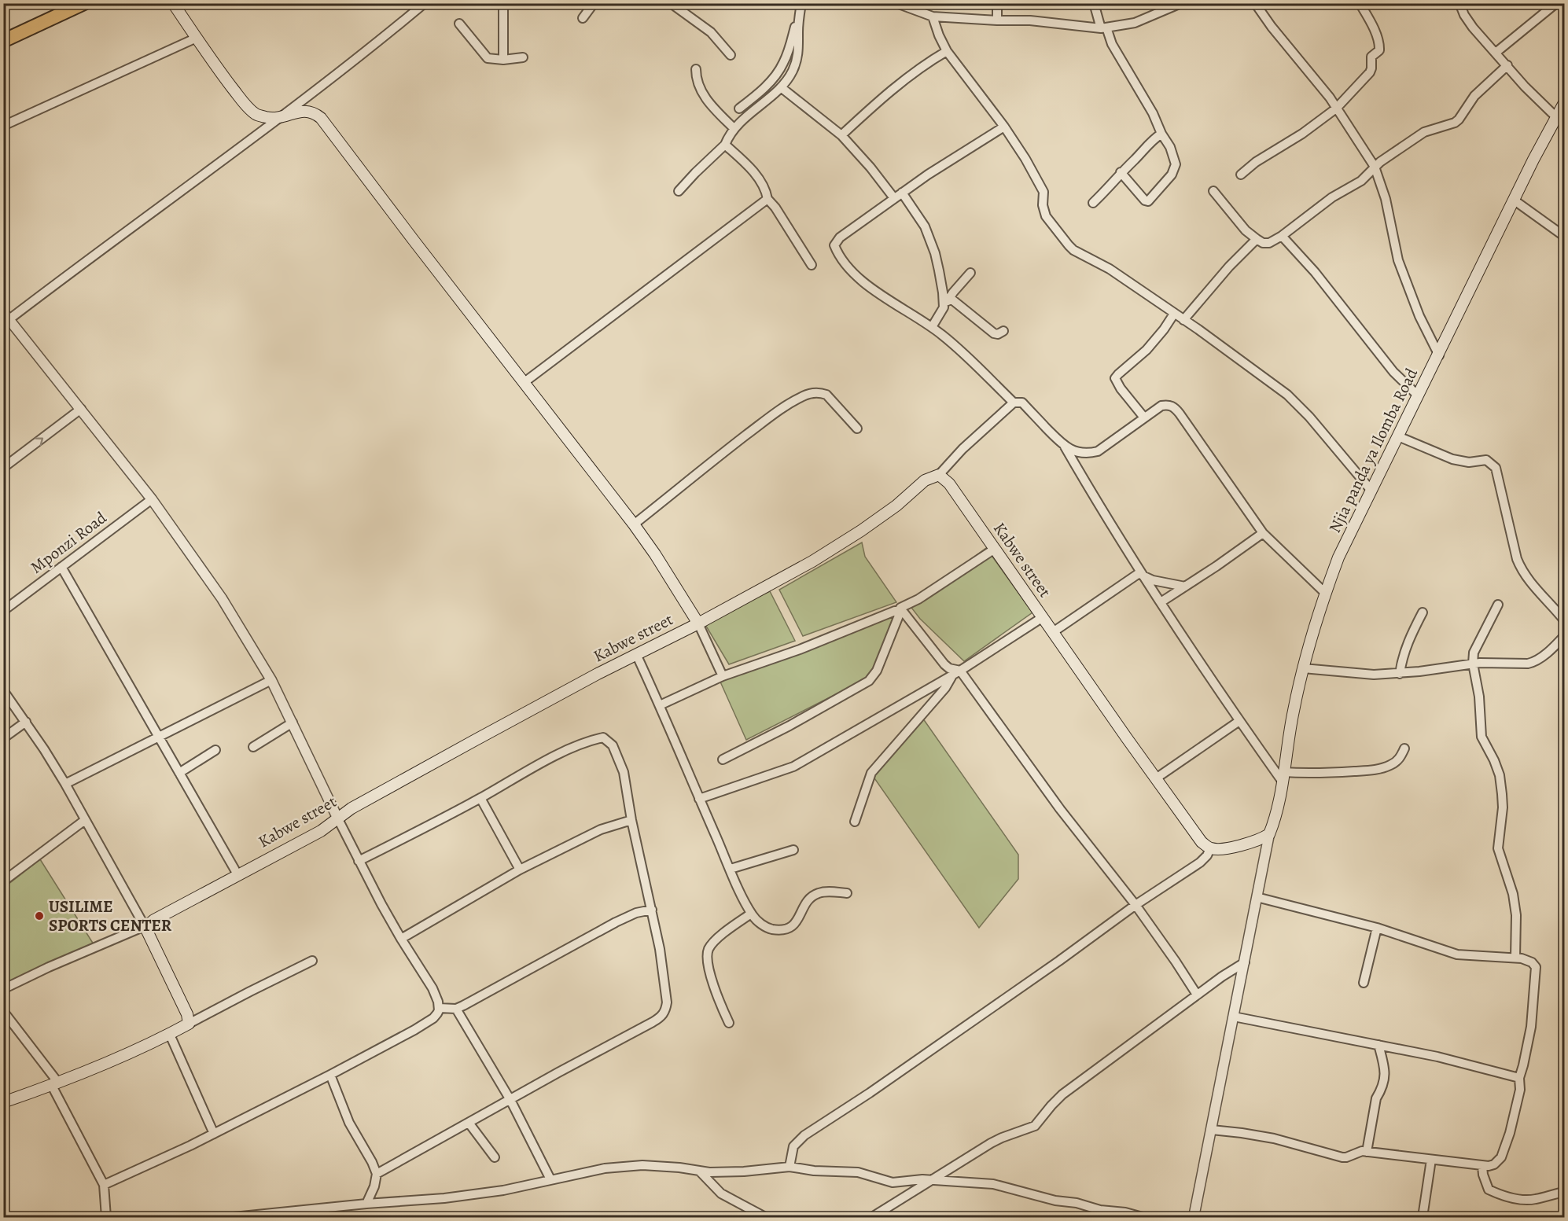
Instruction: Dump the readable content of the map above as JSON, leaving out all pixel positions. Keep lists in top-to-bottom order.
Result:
{
  "streets": {
    "main road": ["Njia panda ya Ilomba Road", "Kabwe street"],
    "street": ["Mponzi Road"]
  },
  "crossings": [
    ["Njia panda ya Ilomba Road", "Kabwe street"]
  ],
  "places": ["USILIME SPORTS CENTER"]
}
